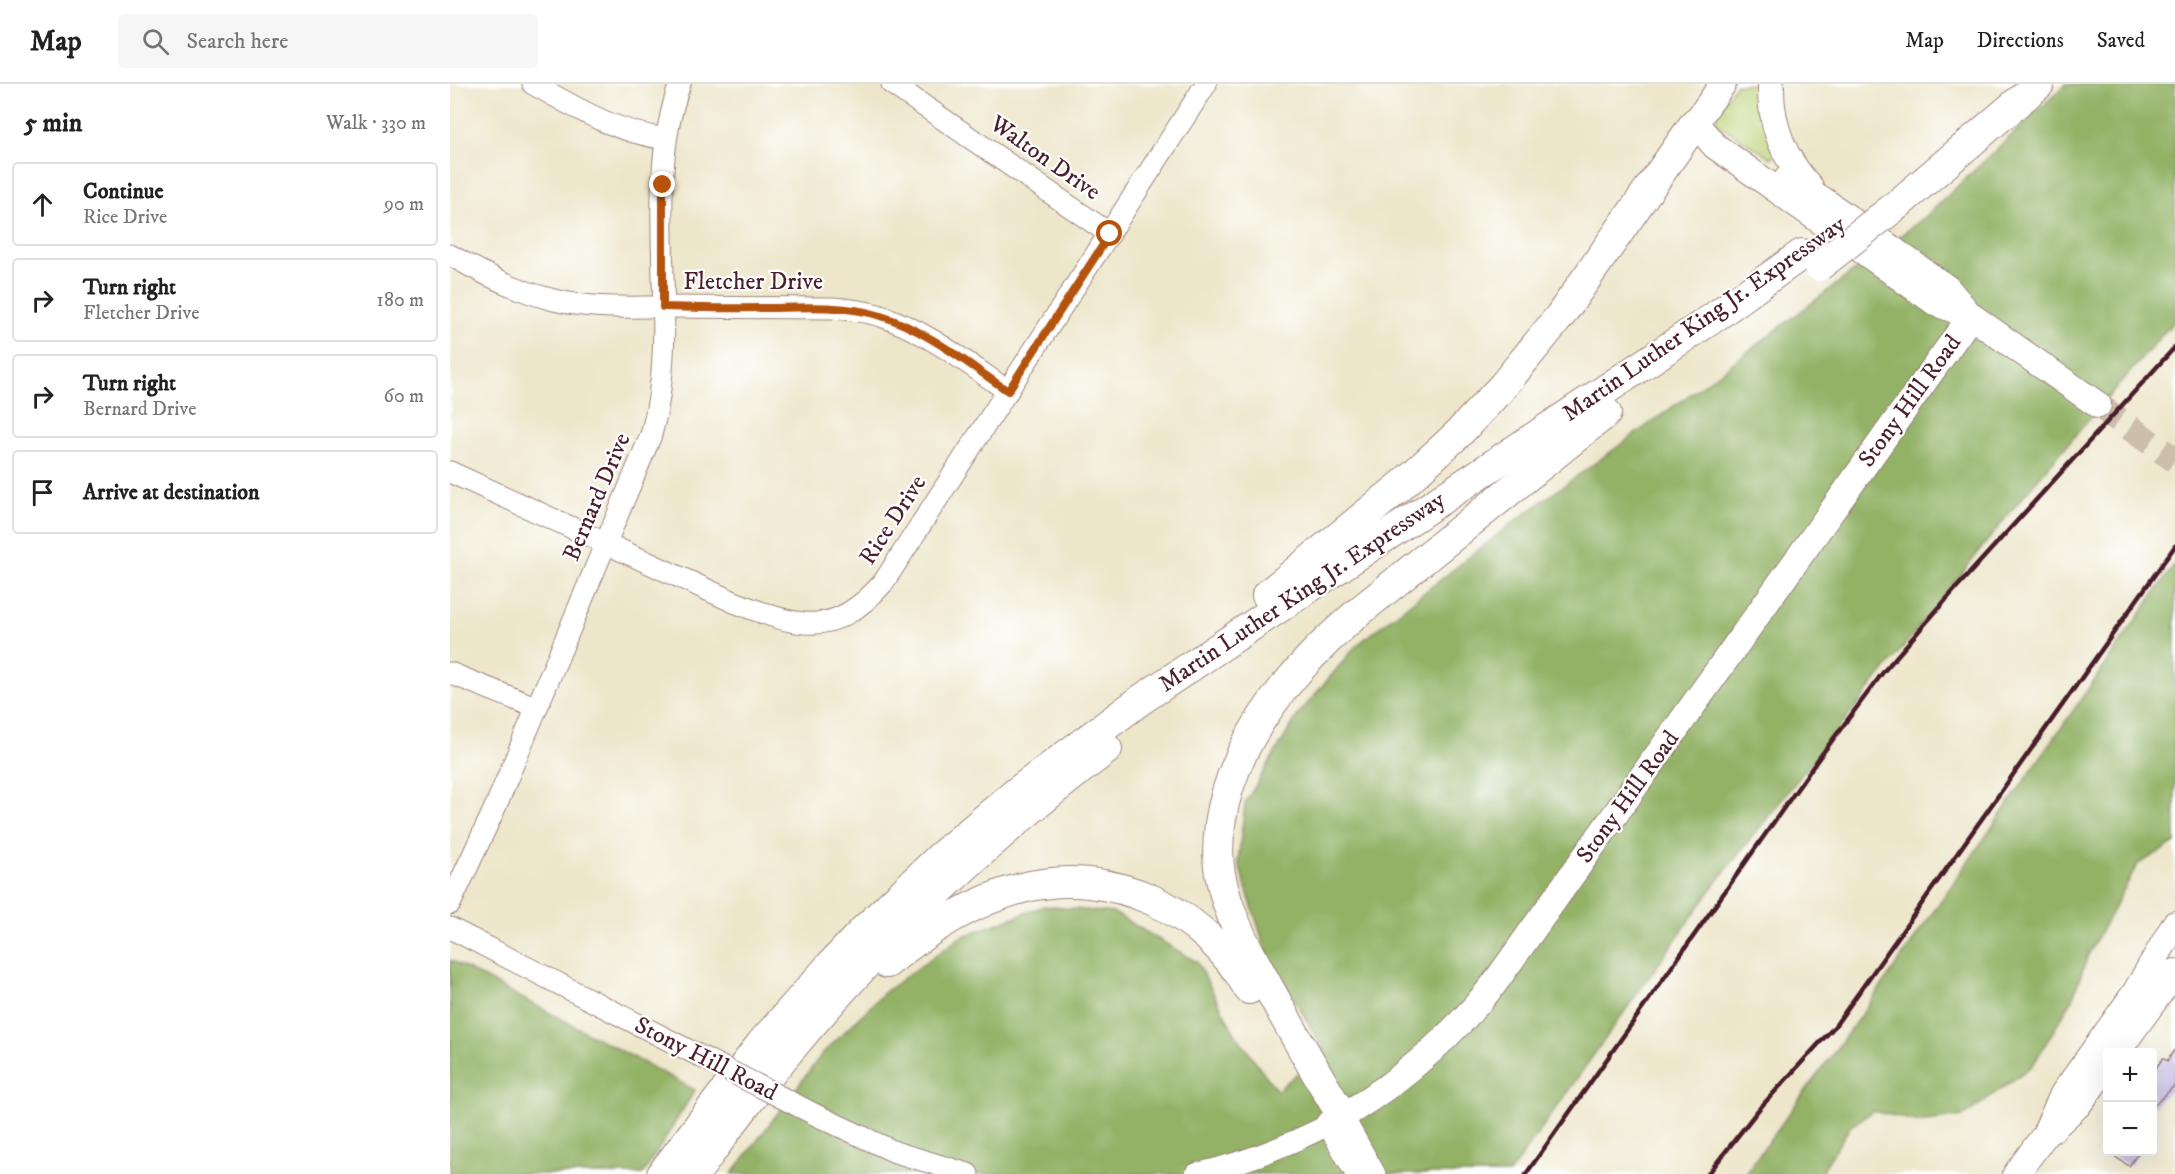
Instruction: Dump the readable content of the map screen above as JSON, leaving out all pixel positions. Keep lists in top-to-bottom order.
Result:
{
  "streets": {
    "highway": ["Martin Luther King Jr. Expressway"],
    "main road": ["Stony Hill Road"],
    "street": [
      "Walton Drive",
      "Fletcher Drive",
      "Bernard Drive",
      "Rice Drive"
    ]
  },
  "crossings": [
    ["Walton Drive", "Rice Drive"],
    ["Fletcher Drive", "Bernard Drive"],
    ["Fletcher Drive", "Rice Drive"],
    ["Bernard Drive", "Rice Drive"]
  ],
  "page": {
    "header": "Map",
    "search": "Search here",
    "nav": ["Map", "Directions", "Saved"],
    "heading": ["5 min", "Walk · 330 m"],
    "list": [
      ["Continue", "Rice Drive", "90 m"],
      ["Turn right", "Fletcher Drive", "180 m"],
      ["Turn right", "Bernard Drive", "60 m"],
      "Arrive at destination"
    ],
    "map_buttons": ["+", "−"]
  }
}
